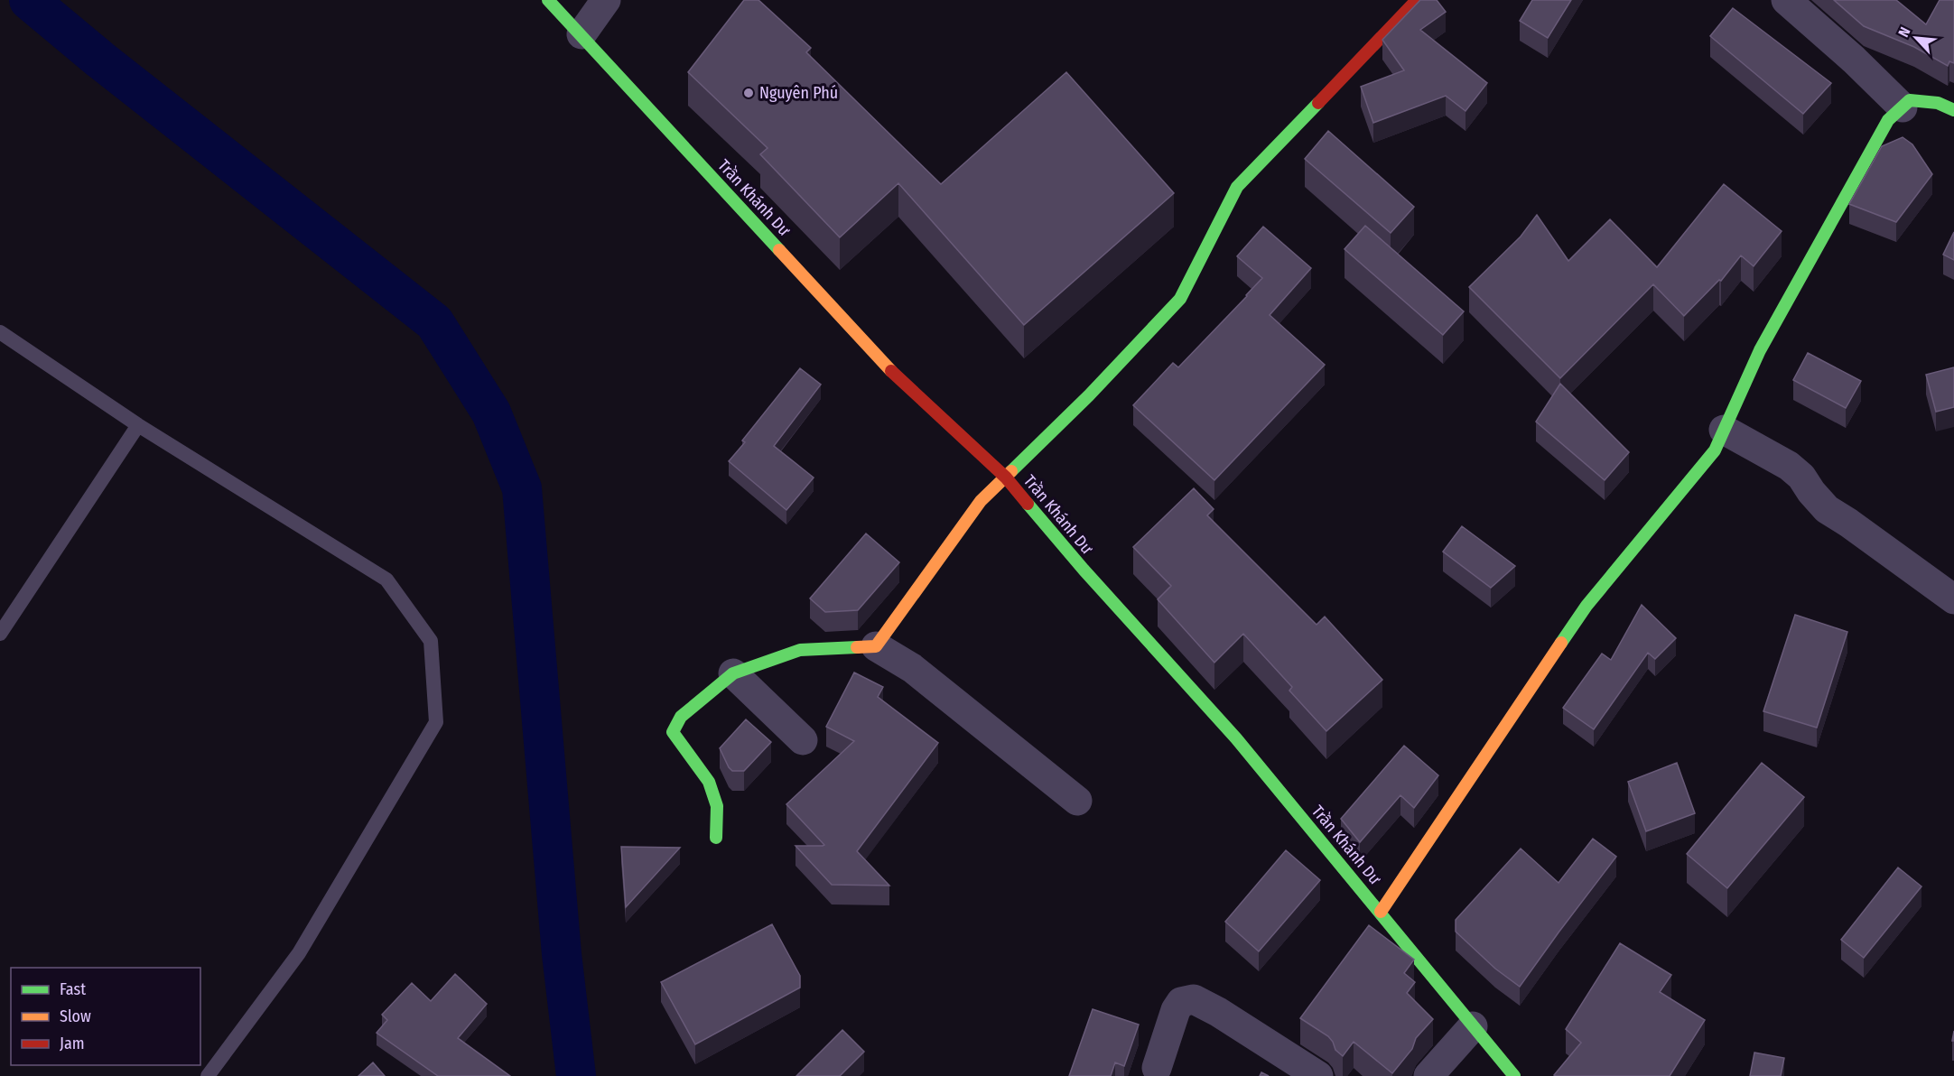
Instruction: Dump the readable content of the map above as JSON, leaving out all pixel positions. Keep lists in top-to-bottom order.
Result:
{
  "streets": {
    "street": ["Trần Khánh Dư"]
  },
  "places": ["Nguyên Phú"],
  "legend": ["Fast", "Slow", "Jam"],
  "north": "top left"
}
